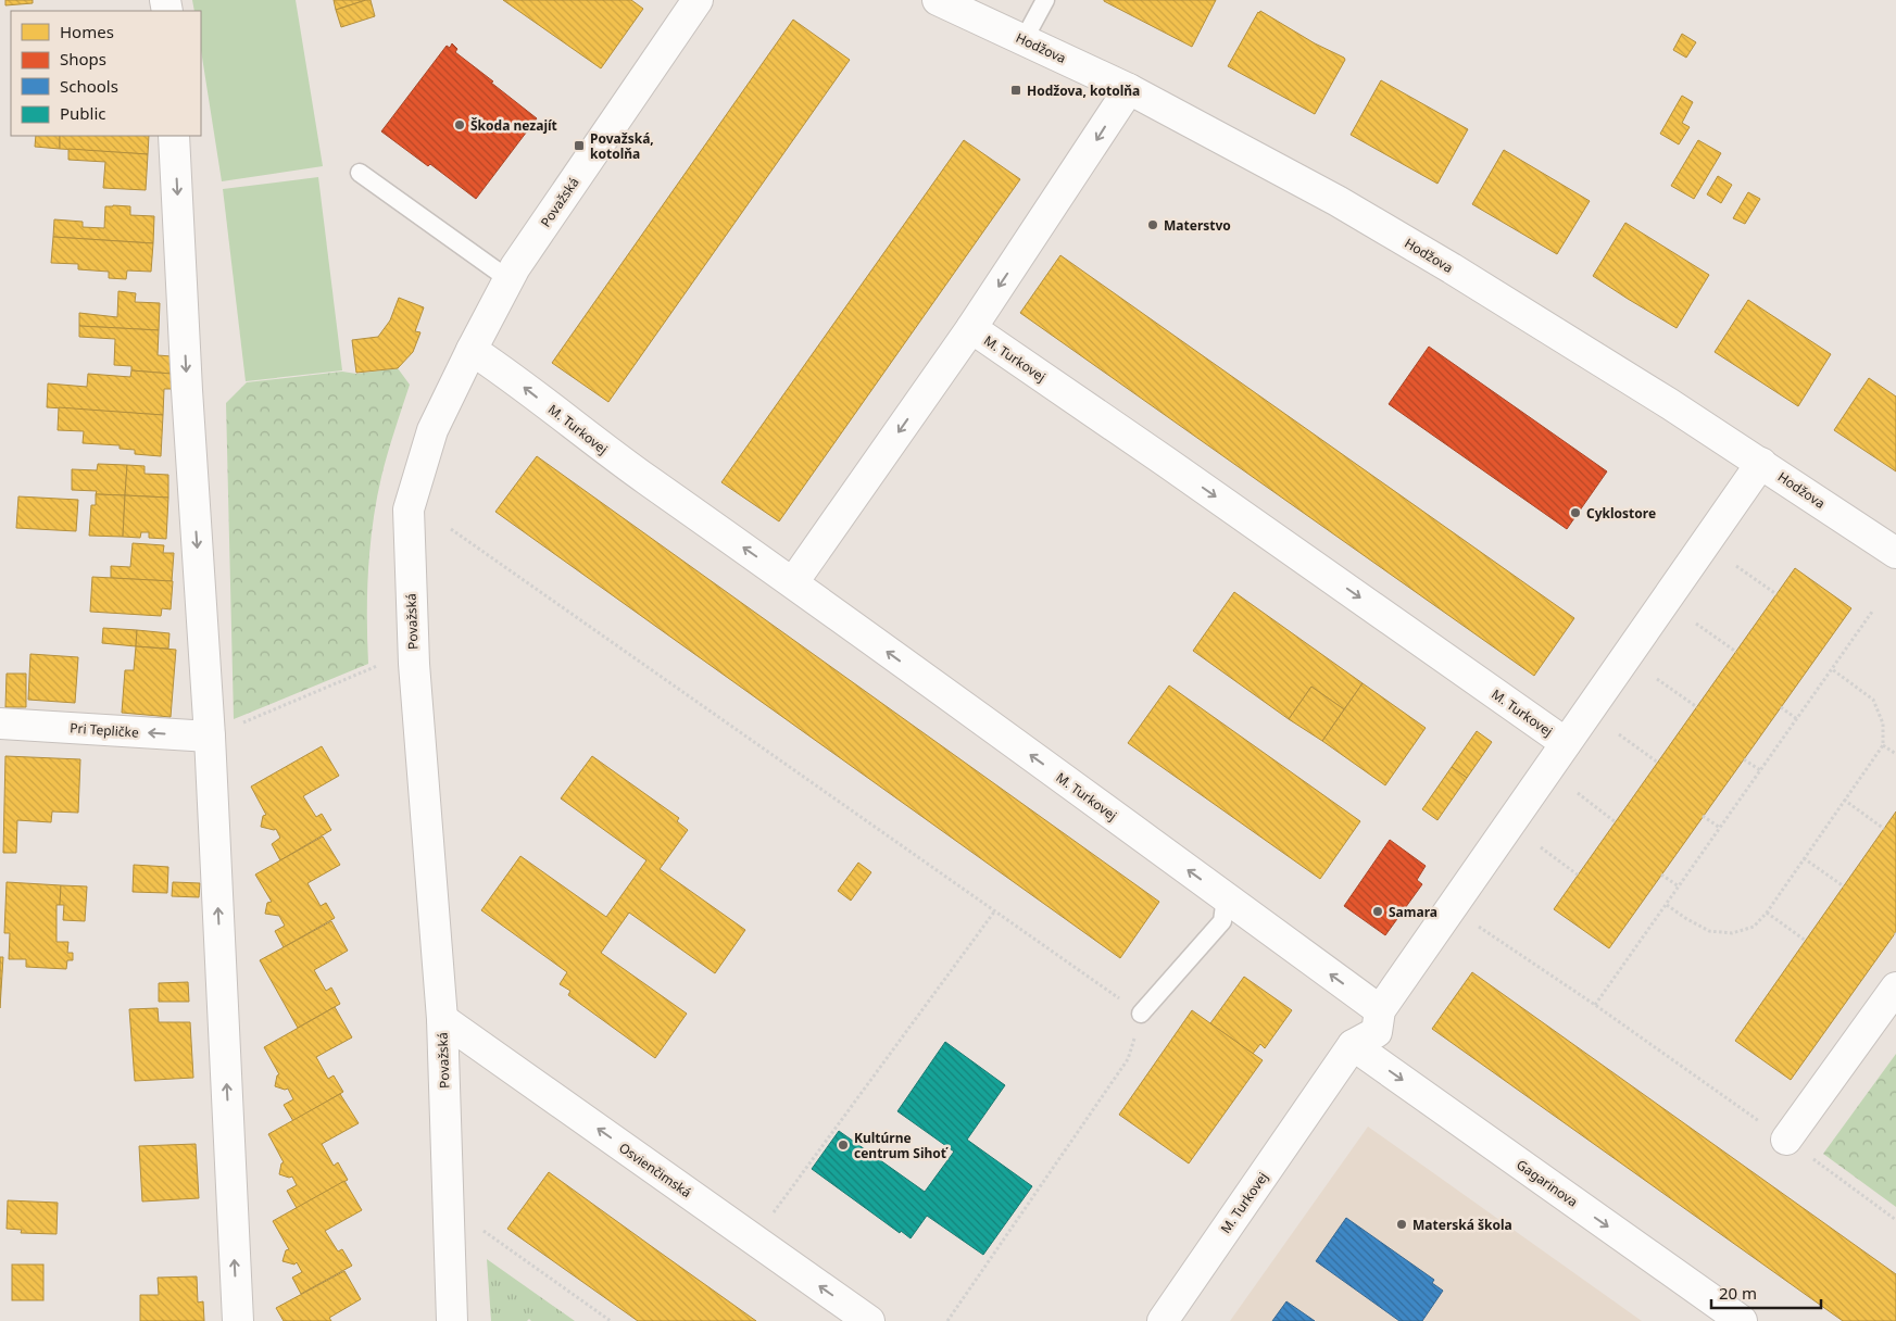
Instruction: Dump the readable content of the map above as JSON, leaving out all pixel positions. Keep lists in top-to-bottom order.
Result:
{
  "streets": {
    "street": [
      "Hodžova",
      "Považská",
      "M. Turkovej",
      "Pri Tepličke",
      "Osvienčimská",
      "Gagarinova"
    ]
  },
  "crossings": [
    ["Hodžova", "M. Turkovej"],
    ["Považská", "M. Turkovej"],
    ["Považská", "Osvienčimská"],
    ["M. Turkovej", "Gagarinova"]
  ],
  "one_way": ["Pri Tepličke", "Osvienčimská", "Gagarinova"],
  "places": {
    "transit": ["Hodžova, kotolňa", "Považská, kotolňa"],
    "other": [
      "Škoda nezajít",
      "Materstvo",
      "Cyklostore",
      "Samara",
      "Kultúrne centrum Sihoť",
      "Materská škola"
    ]
  },
  "legend": [
    "Homes",
    "Shops",
    "Schools",
    "Public"
  ],
  "scale_bar": "20 m"
}
